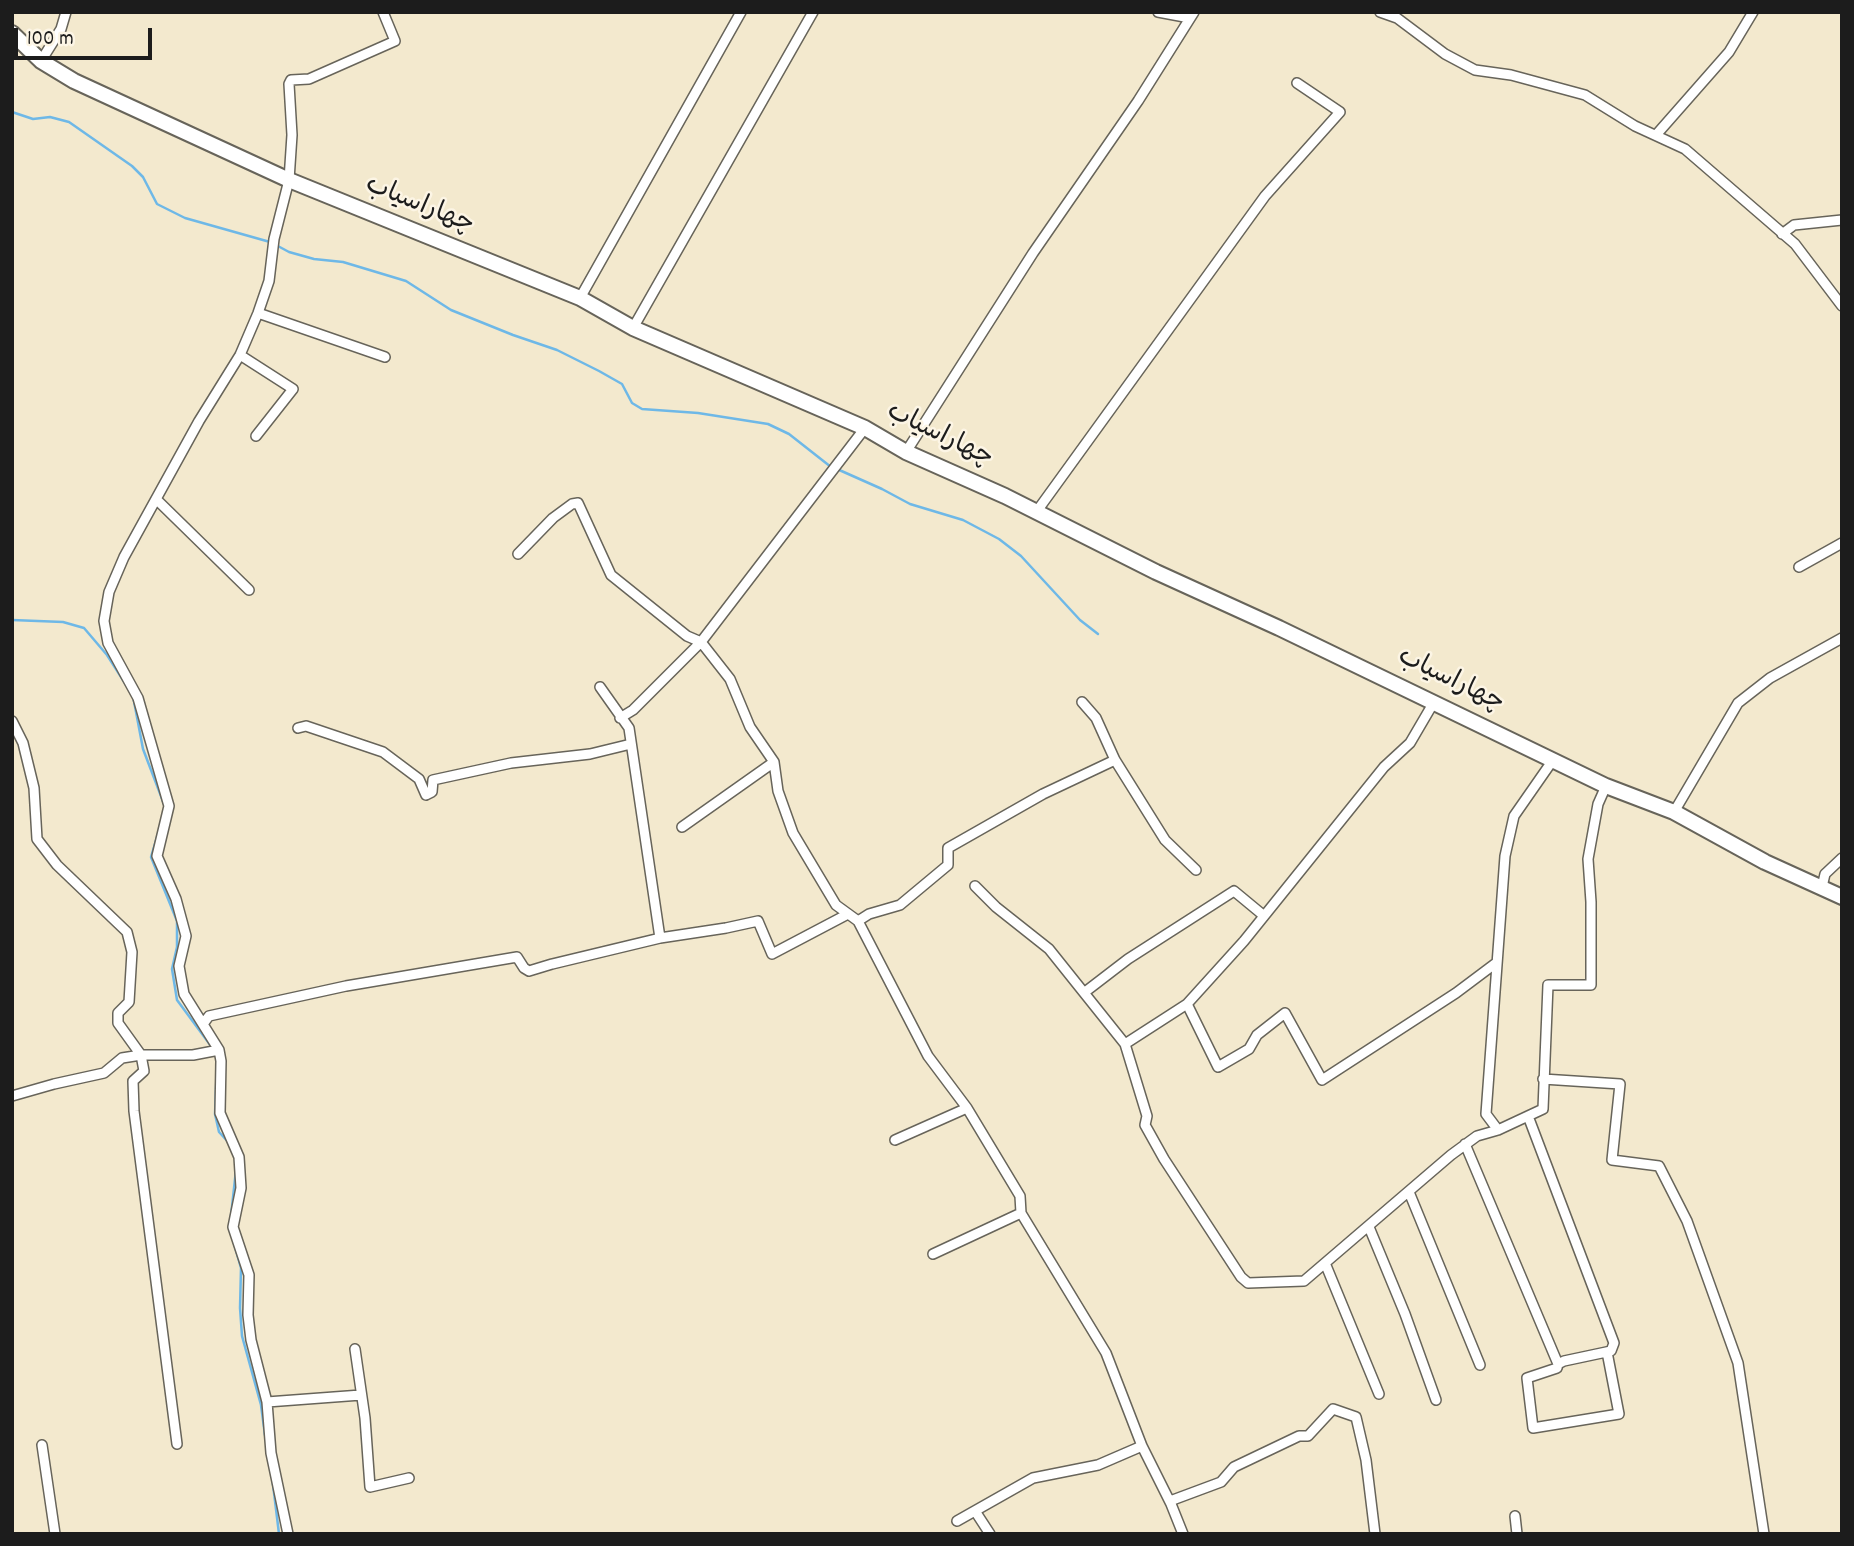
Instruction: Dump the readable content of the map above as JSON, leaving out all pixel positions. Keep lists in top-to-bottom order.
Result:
{
  "streets": {
    "highway": ["چهاراسیاب"]
  },
  "scale_bar": "100 m"
}
